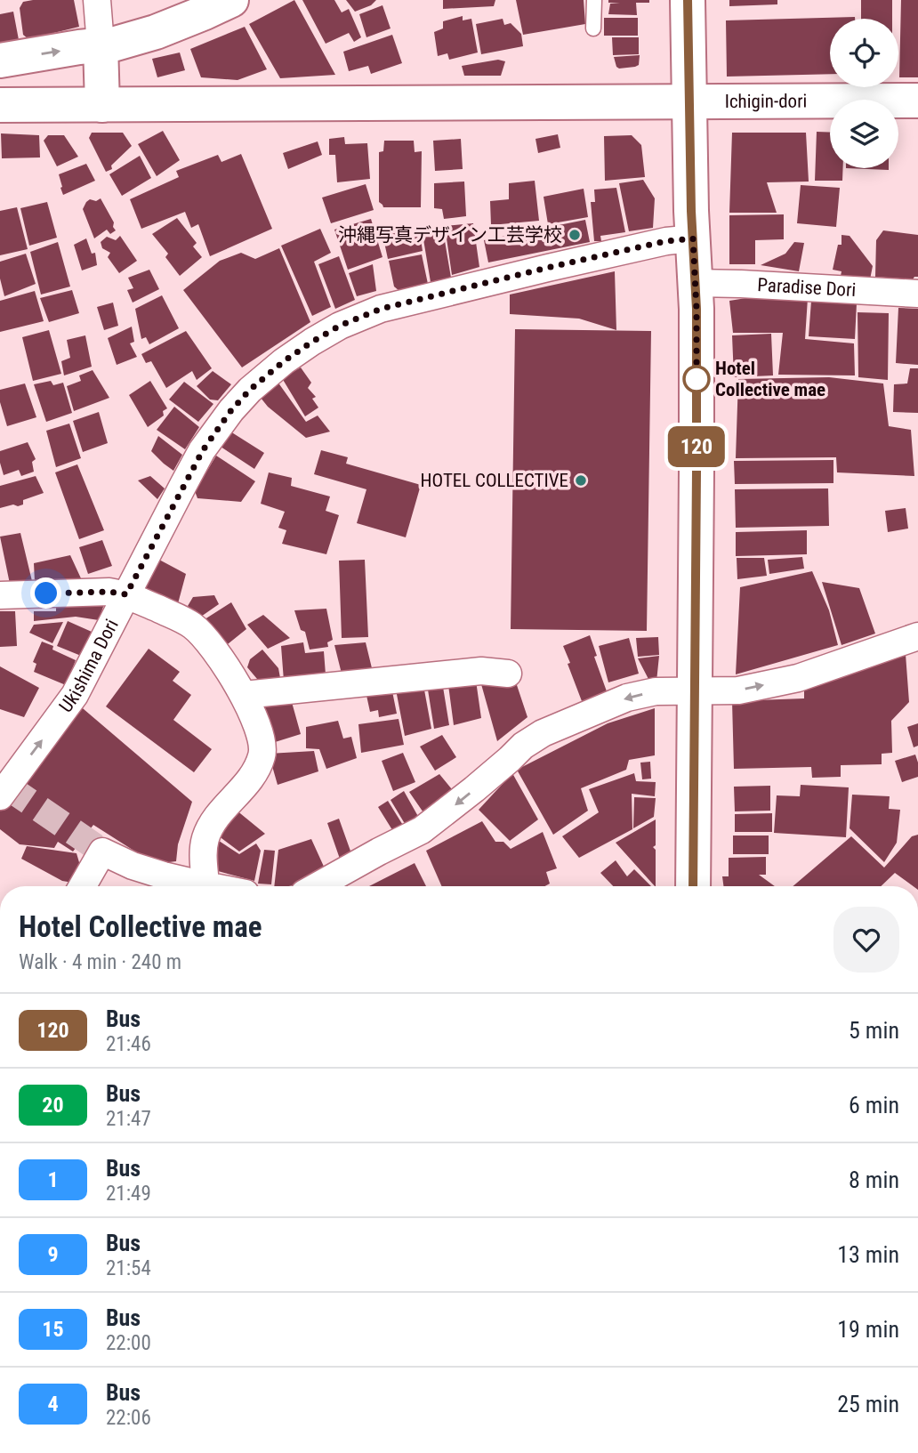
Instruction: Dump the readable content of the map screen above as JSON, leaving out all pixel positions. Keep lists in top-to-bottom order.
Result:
{
  "streets": {
    "street": ["Ichigin-dori", "Paradise Dori", "Ukishima Dori"]
  },
  "places": ["沖縄写真デザイン工芸学校", "Hotel Collective mae", "HOTEL COLLECTIVE"],
  "lines": ["bus line 120"],
  "page": {
    "on_map": "120",
    "heading": ["Hotel Collective mae", "Walk · 4 min · 240 m"],
    "list": [
      {
        "mark": "120",
        "name": "Bus",
        "note": "21:46",
        "value": "5 min"
      },
      {
        "mark": "20",
        "name": "Bus",
        "note": "21:47",
        "value": "6 min"
      },
      {
        "mark": "1",
        "name": "Bus",
        "note": "21:49",
        "value": "8 min"
      },
      {
        "mark": "9",
        "name": "Bus",
        "note": "21:54",
        "value": "13 min"
      },
      {
        "mark": "15",
        "name": "Bus",
        "note": "22:00",
        "value": "19 min"
      },
      {
        "mark": "4",
        "name": "Bus",
        "note": "22:06",
        "value": "25 min"
      }
    ]
  }
}
